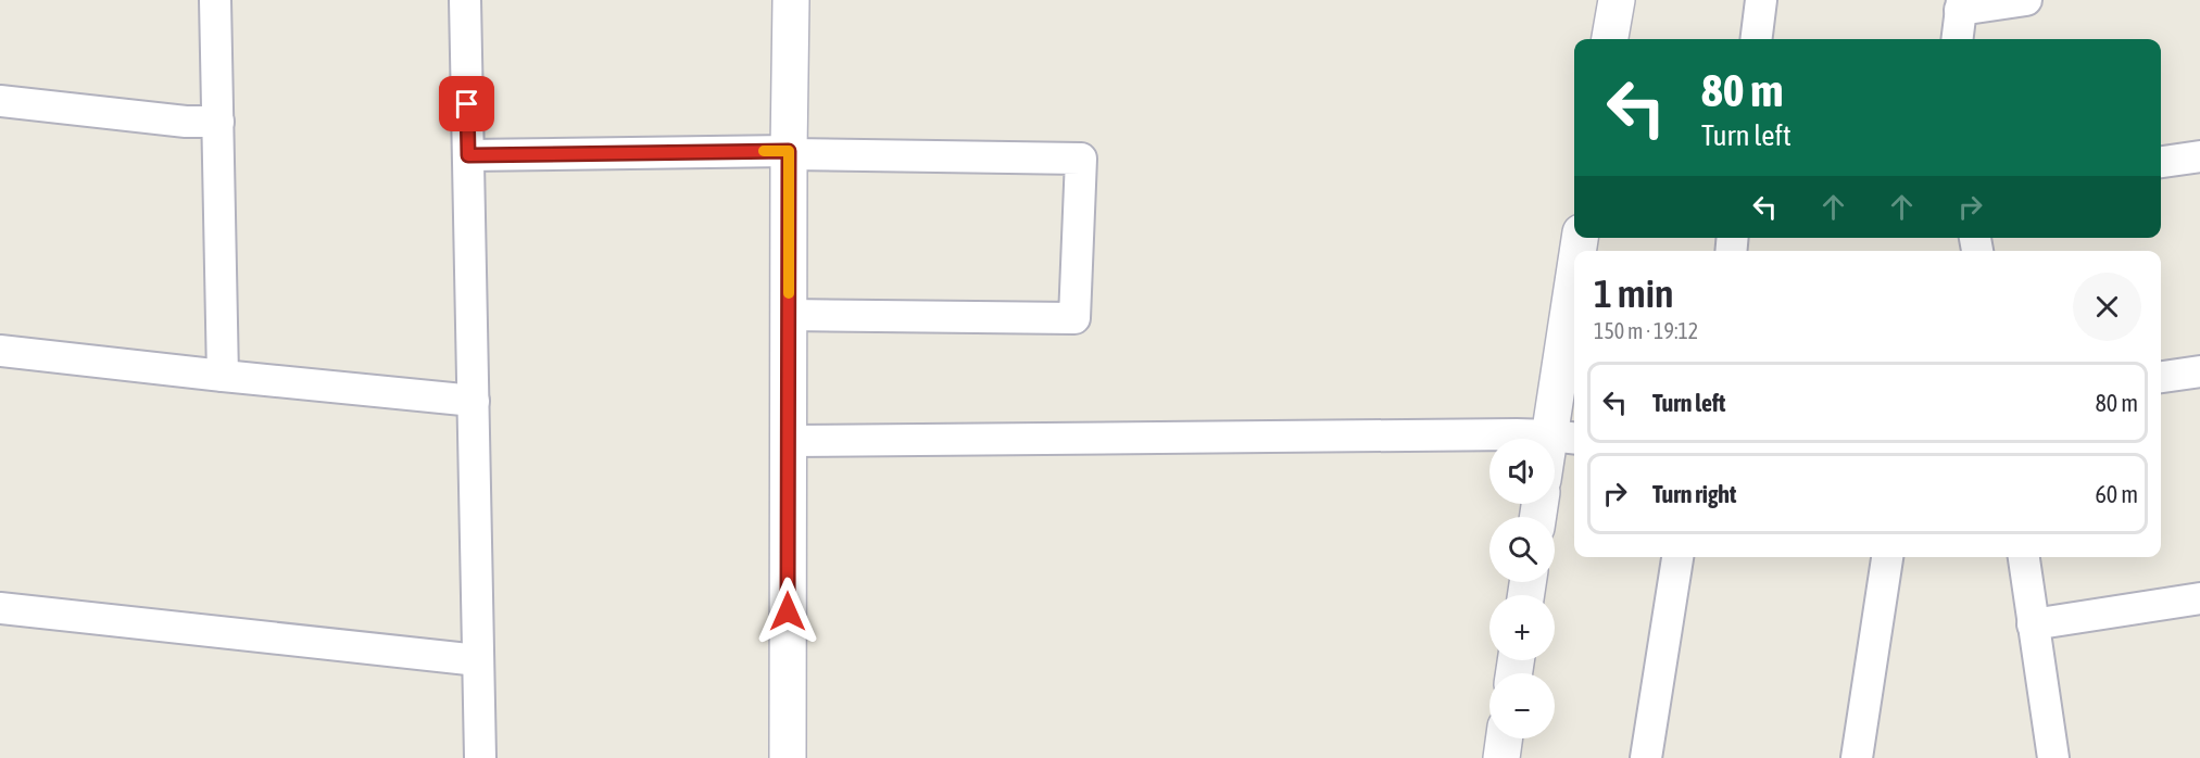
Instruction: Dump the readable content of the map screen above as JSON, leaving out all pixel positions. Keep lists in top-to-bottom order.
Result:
{
  "page": {
    "turn": ["80 m", "Turn left"],
    "heading": ["1 min", "150 m · 19:12"],
    "list": [
      {
        "name": "Turn left",
        "value": "80 m"
      },
      {
        "name": "Turn right",
        "value": "60 m"
      }
    ],
    "map_buttons": ["+", "−"]
  }
}
